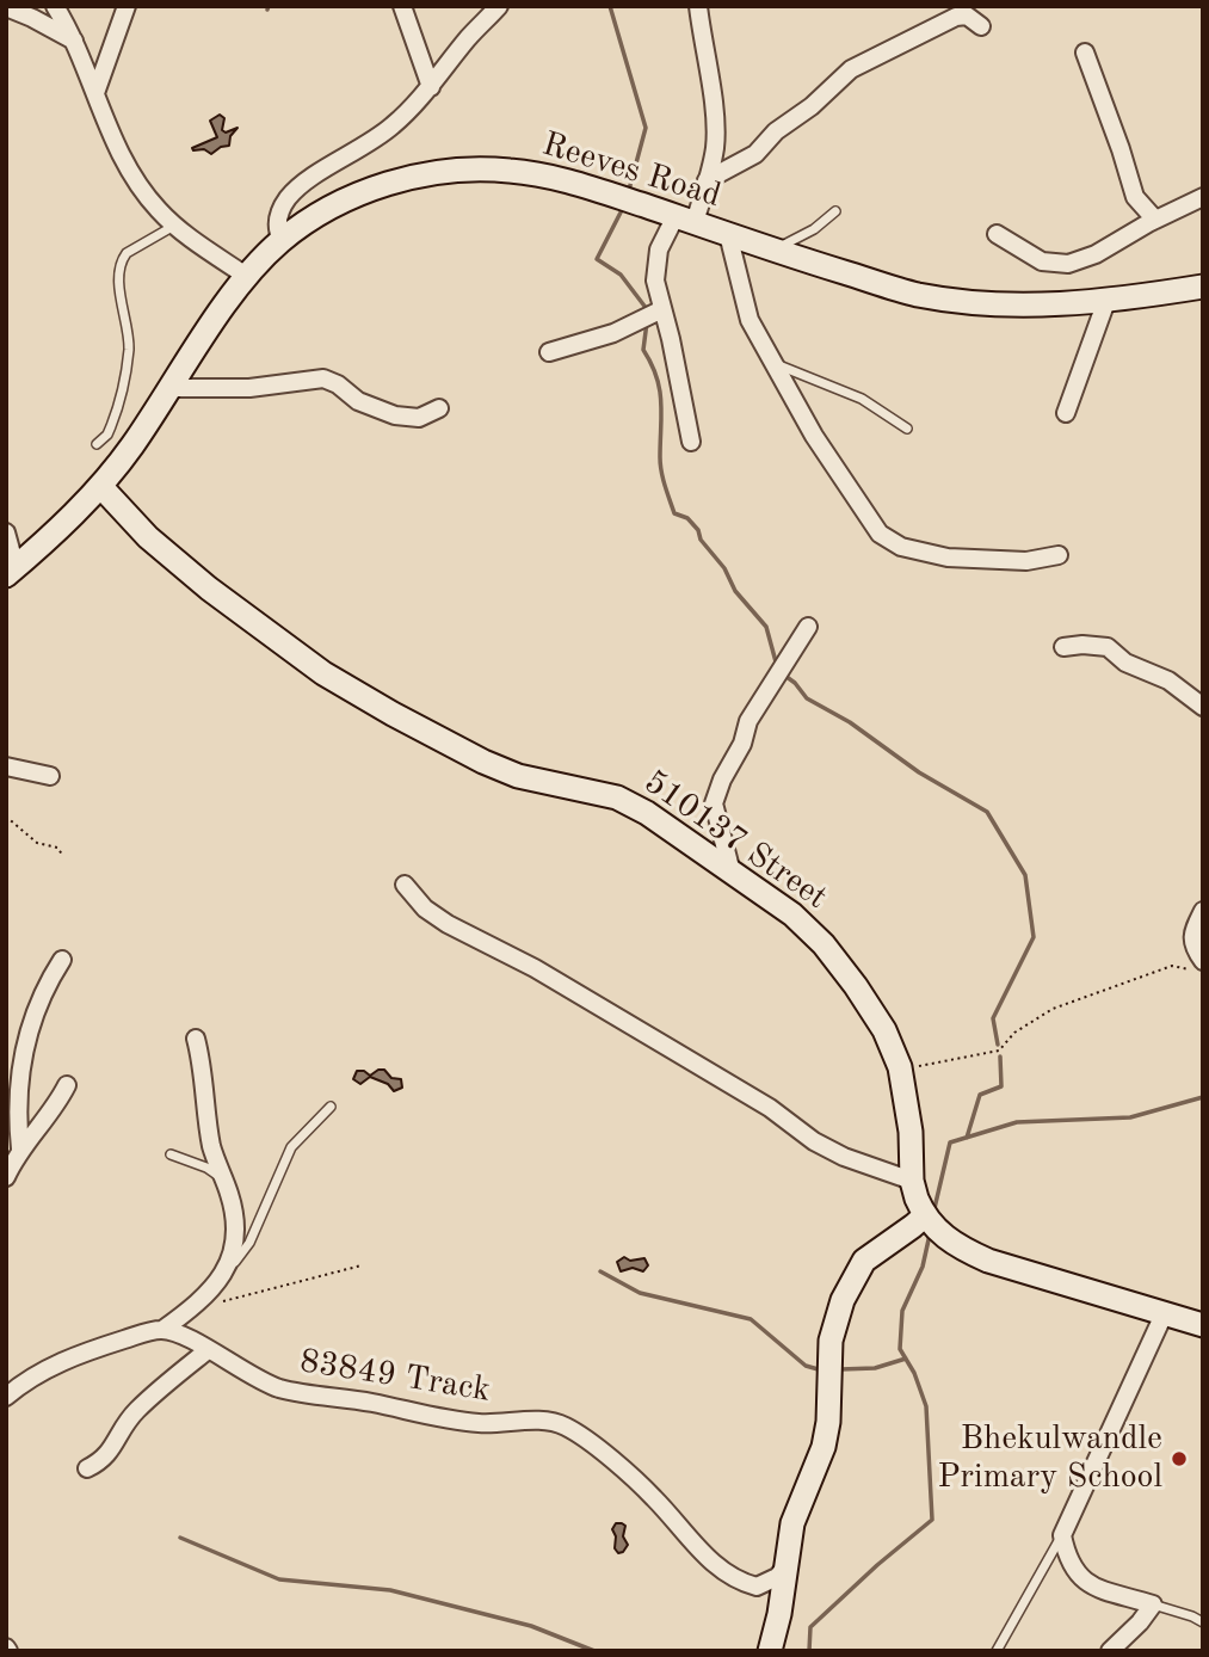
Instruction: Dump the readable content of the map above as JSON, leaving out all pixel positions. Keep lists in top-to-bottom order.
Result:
{
  "streets": {
    "street": ["Reeves Road", "510137 Street", "83849 Track"]
  },
  "crossings": [
    ["Reeves Road", "510137 Street"]
  ],
  "places": ["Bhekulwandle Primary School"]
}
